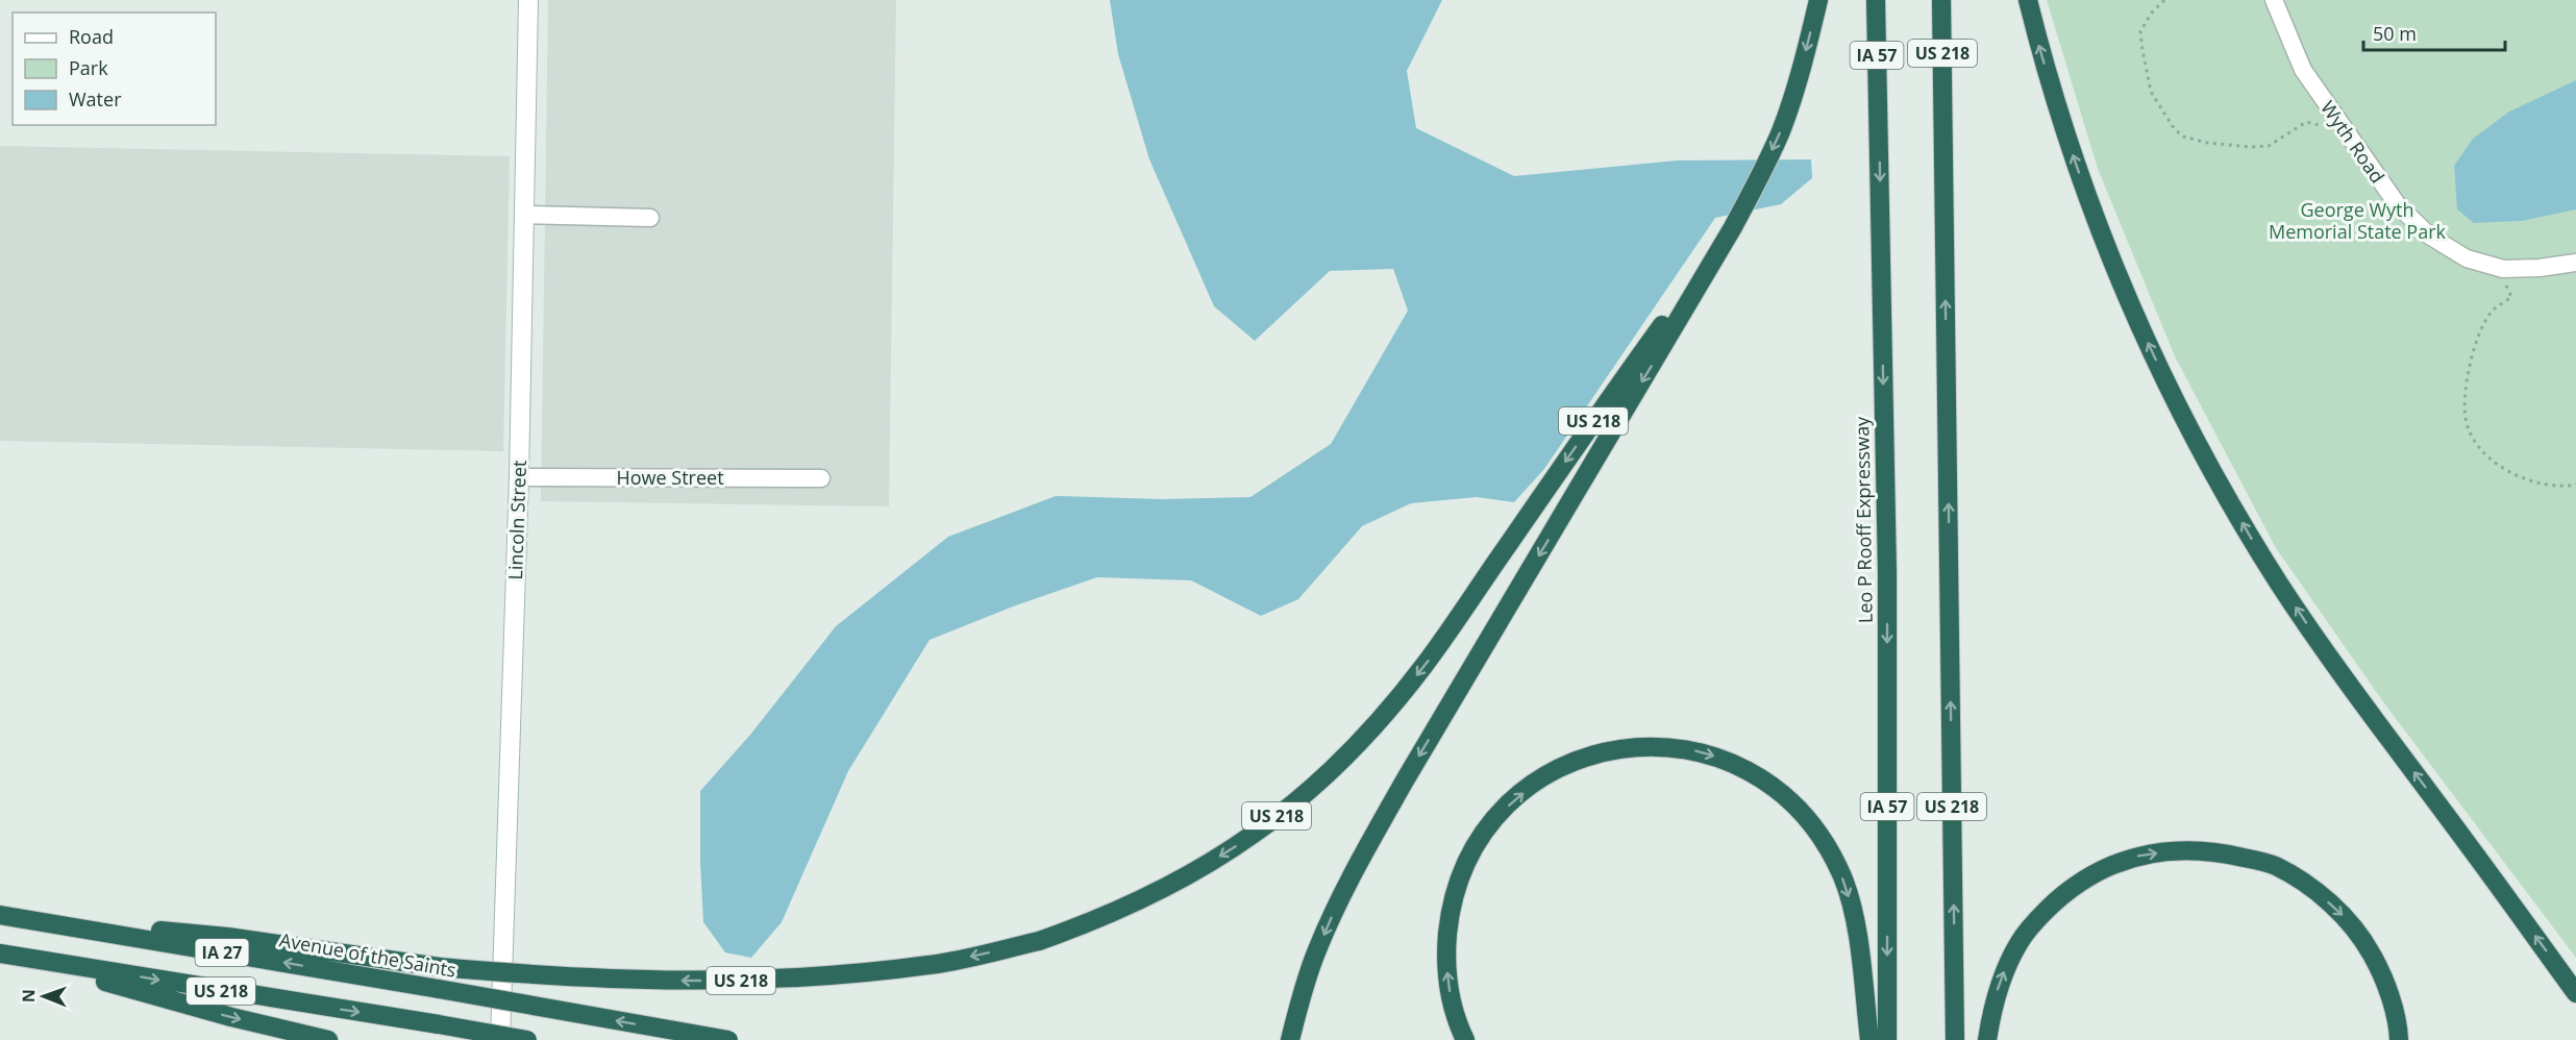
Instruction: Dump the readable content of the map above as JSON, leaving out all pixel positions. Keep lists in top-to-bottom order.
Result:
{
  "streets": {
    "highway": [
      "US 218",
      "IA 57",
      "Leo P Rooff Expressway",
      "IA 27",
      "Avenue of the Saints"
    ],
    "main road": ["Lincoln Street"],
    "street": ["Wyth Road", "Howe Street"]
  },
  "crossings": [
    ["US 218", "Avenue of the Saints"],
    ["Howe Street", "Lincoln Street"]
  ],
  "parks": ["George Wyth Memorial State Park"],
  "legend": ["Road", "Park", "Water"],
  "scale_bar": "50 m",
  "north": "left"
}
